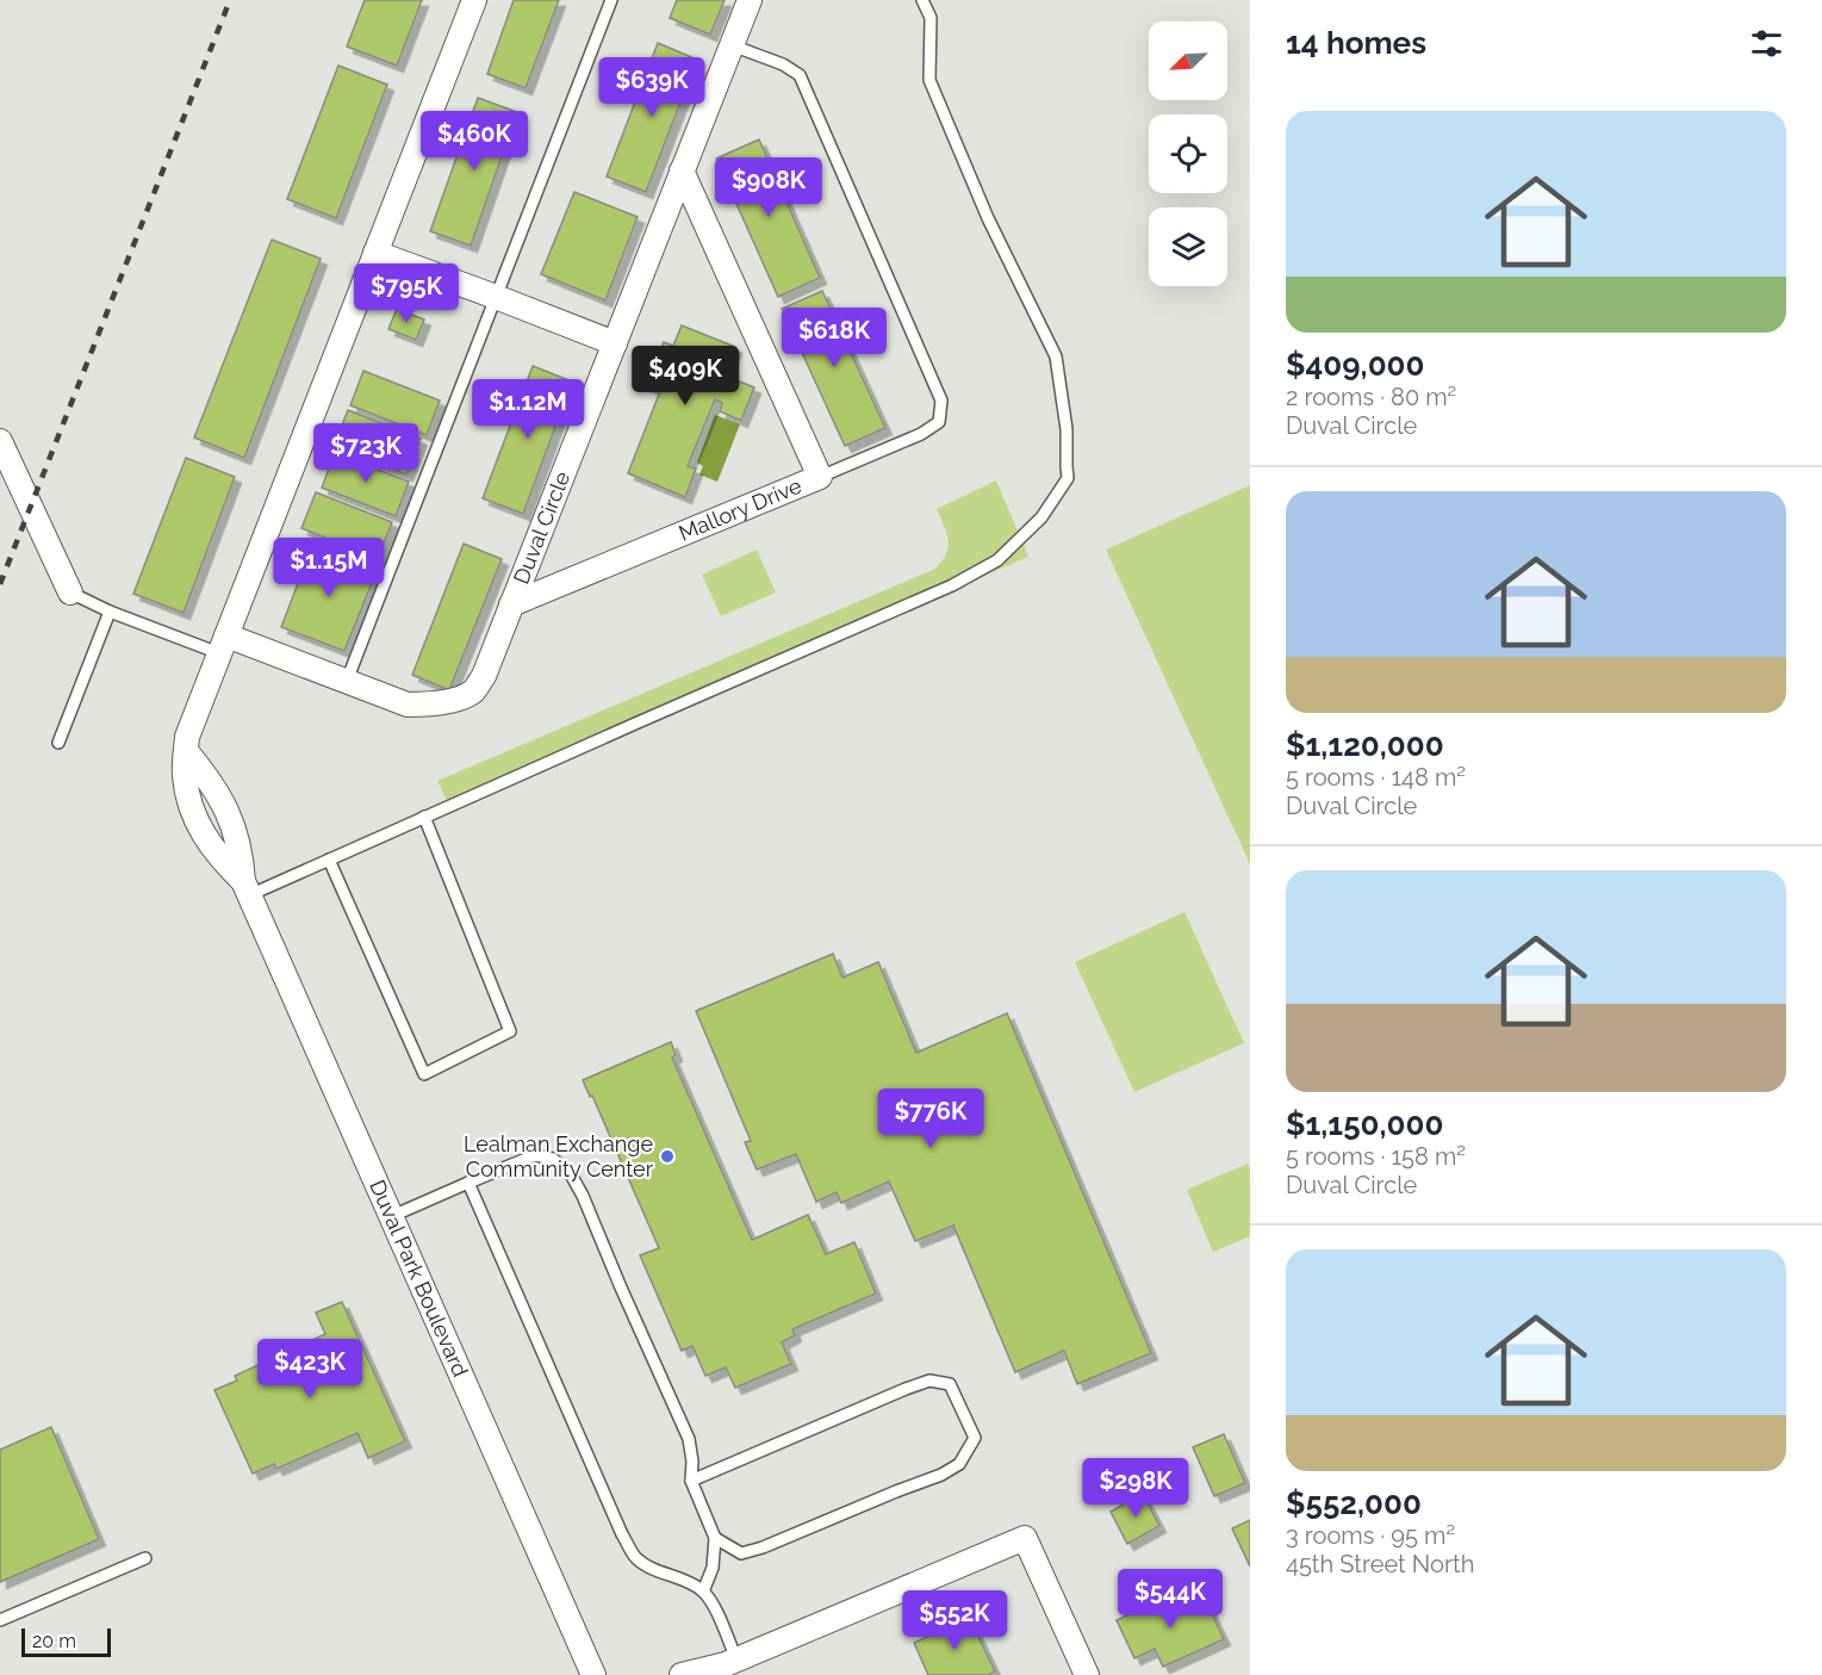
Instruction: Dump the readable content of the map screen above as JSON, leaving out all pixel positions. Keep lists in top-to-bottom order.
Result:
{
  "streets": {
    "street": ["Mallory Drive", "Duval Circle", "Duval Park Boulevard"]
  },
  "crossings": [
    ["Mallory Drive", "Duval Circle"]
  ],
  "places": ["Lealman Exchange Community Center"],
  "scale_bar": "20 m",
  "north": "bottom left",
  "page": {
    "heading": "14 homes",
    "price": [
      "$639K",
      "$460K",
      "$908K",
      "$795K",
      "$618K",
      "$409K",
      "$1.12M",
      "$723K",
      "$1.15M",
      "$776K",
      "$423K",
      "$298K",
      "$544K",
      "$552K"
    ],
    "list": [
      {
        "name": "$409,000",
        "note": "2 rooms · 80 m² · Duval Circle"
      },
      {
        "name": "$1,120,000",
        "note": "5 rooms · 148 m² · Duval Circle"
      },
      {
        "name": "$1,150,000",
        "note": "5 rooms · 158 m² · Duval Circle"
      },
      {
        "name": "$552,000",
        "note": "3 rooms · 95 m² · 45th Street North"
      }
    ],
    "scale": "20 m"
  }
}
